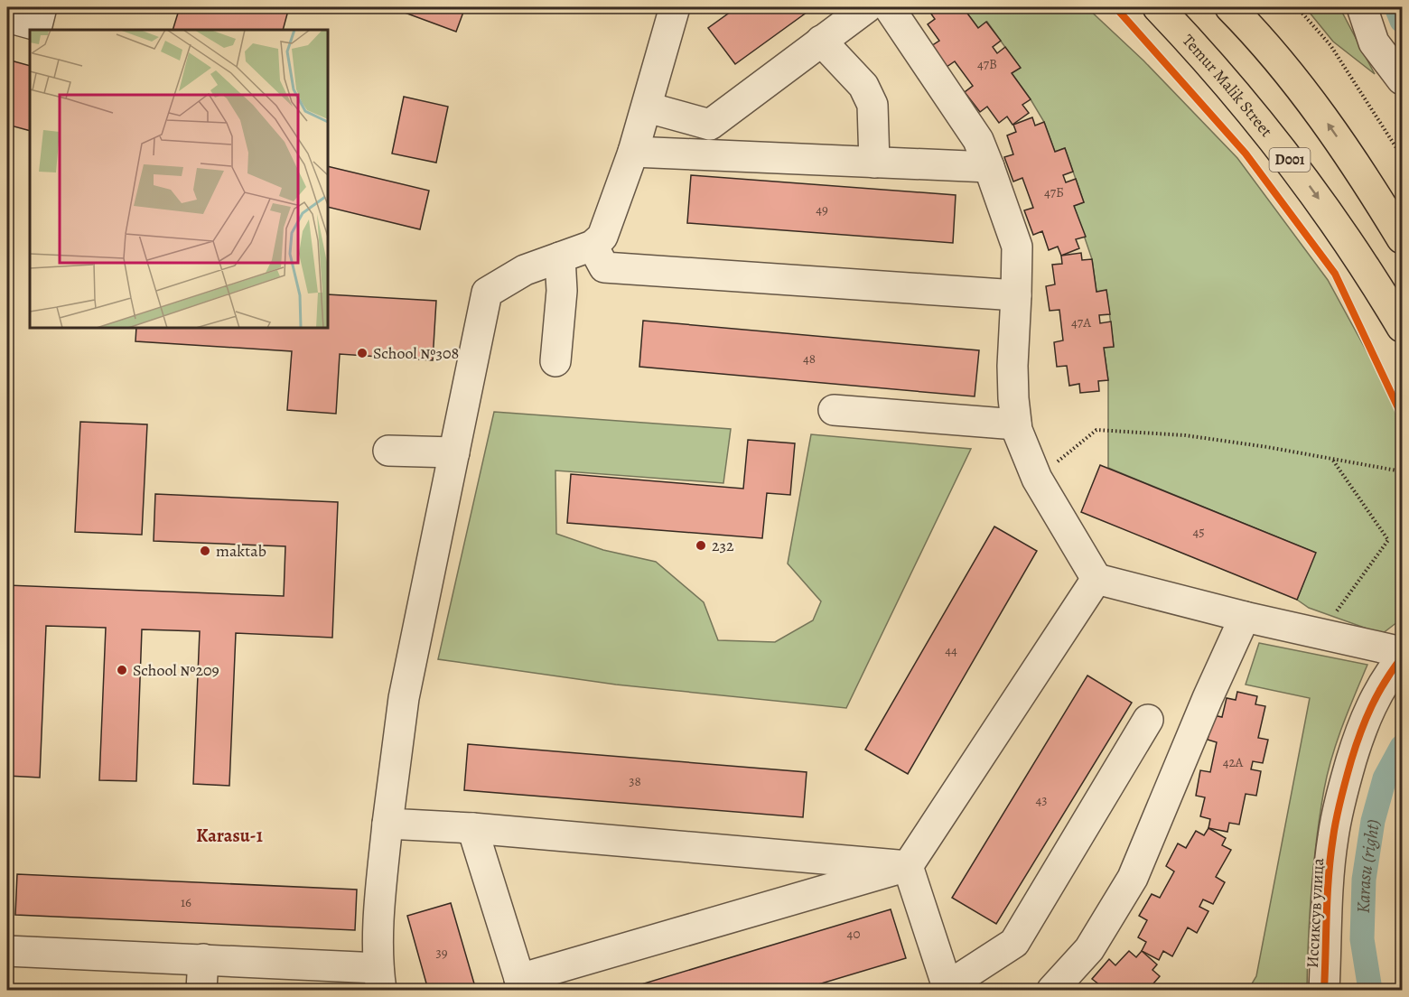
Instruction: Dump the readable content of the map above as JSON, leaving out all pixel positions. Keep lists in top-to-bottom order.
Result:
{
  "streets": {
    "highway": ["Temur Malik Street", "D001"],
    "street": ["Иссиксув улица"]
  },
  "districts": ["Karasu-1"],
  "water": ["Karasu (right)"],
  "places": [
    "School №308",
    "232",
    "maktab",
    "School №209"
  ],
  "house_numbers": [
    "47В",
    "47Б",
    "49",
    "47А",
    "48",
    "45",
    "44",
    "42А",
    "38",
    "43",
    "16",
    "40",
    "39"
  ]
}
